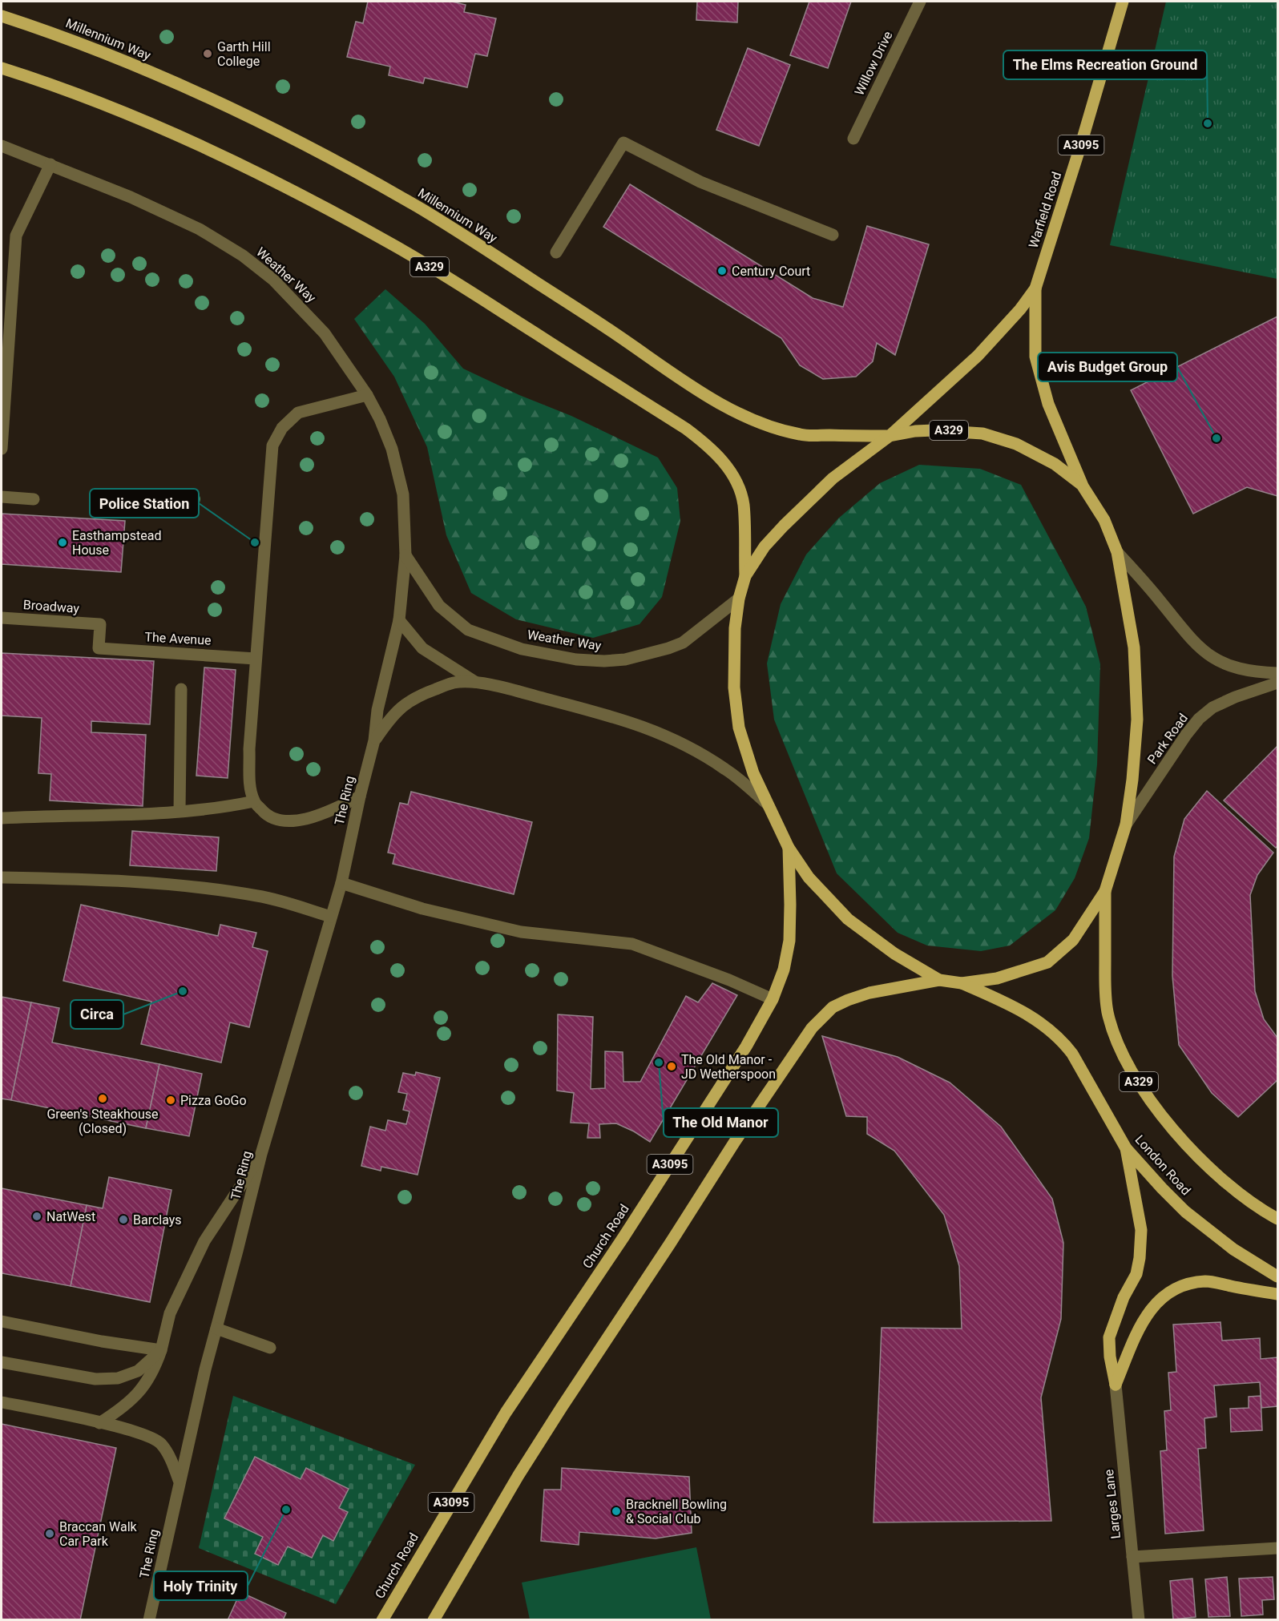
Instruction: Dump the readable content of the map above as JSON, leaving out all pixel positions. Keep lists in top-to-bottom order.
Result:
{
  "streets": {
    "main road": [
      "Millennium Way",
      "A3095",
      "Warfield Road",
      "A329",
      "London Road",
      "Church Road"
    ],
    "street": [
      "Willow Drive",
      "Weather Way",
      "Broadway",
      "The Avenue",
      "Park Road",
      "The Ring",
      "Larges Lane"
    ]
  },
  "crossings": [
    ["Millennium Way", "Warfield Road"],
    ["Millennium Way", "A329"],
    ["A3095", "A329"],
    ["Warfield Road", "A329"],
    ["A329", "Weather Way"],
    ["A329", "Park Road"],
    ["A329", "London Road"],
    ["A329", "Church Road"],
    ["Weather Way", "The Ring"],
    ["Broadway", "The Avenue"]
  ],
  "places": [
    "Garth Hill College",
    "The Elms Recreation Ground",
    "Century Court",
    "Avis Budget Group",
    "Easthampstead House",
    "Police Station",
    "Circa",
    "The Old Manor",
    "The Old Manor - JD Wetherspoon",
    "Green's Steakhouse (Closed)",
    "Pizza GoGo",
    "NatWest",
    "Barclays",
    "Holy Trinity",
    "Bracknell Bowling & Social Club",
    "Braccan Walk Car Park"
  ]
}
